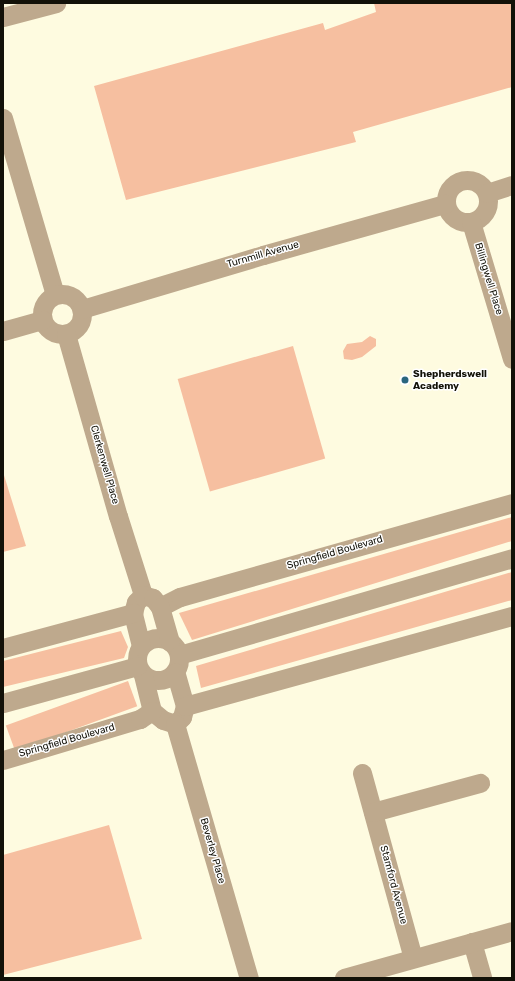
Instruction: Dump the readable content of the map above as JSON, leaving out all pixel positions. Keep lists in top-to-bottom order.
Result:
{
  "streets": {
    "street": [
      "Turnmill Avenue",
      "Billingwell Place",
      "Clerkenwell Place",
      "Springfield Boulevard",
      "Beverley Place",
      "Stamford Avenue"
    ]
  },
  "crossings": [
    ["Turnmill Avenue", "Billingwell Place"],
    ["Turnmill Avenue", "Clerkenwell Place"]
  ],
  "places": ["Shepherdswell Academy"]
}
